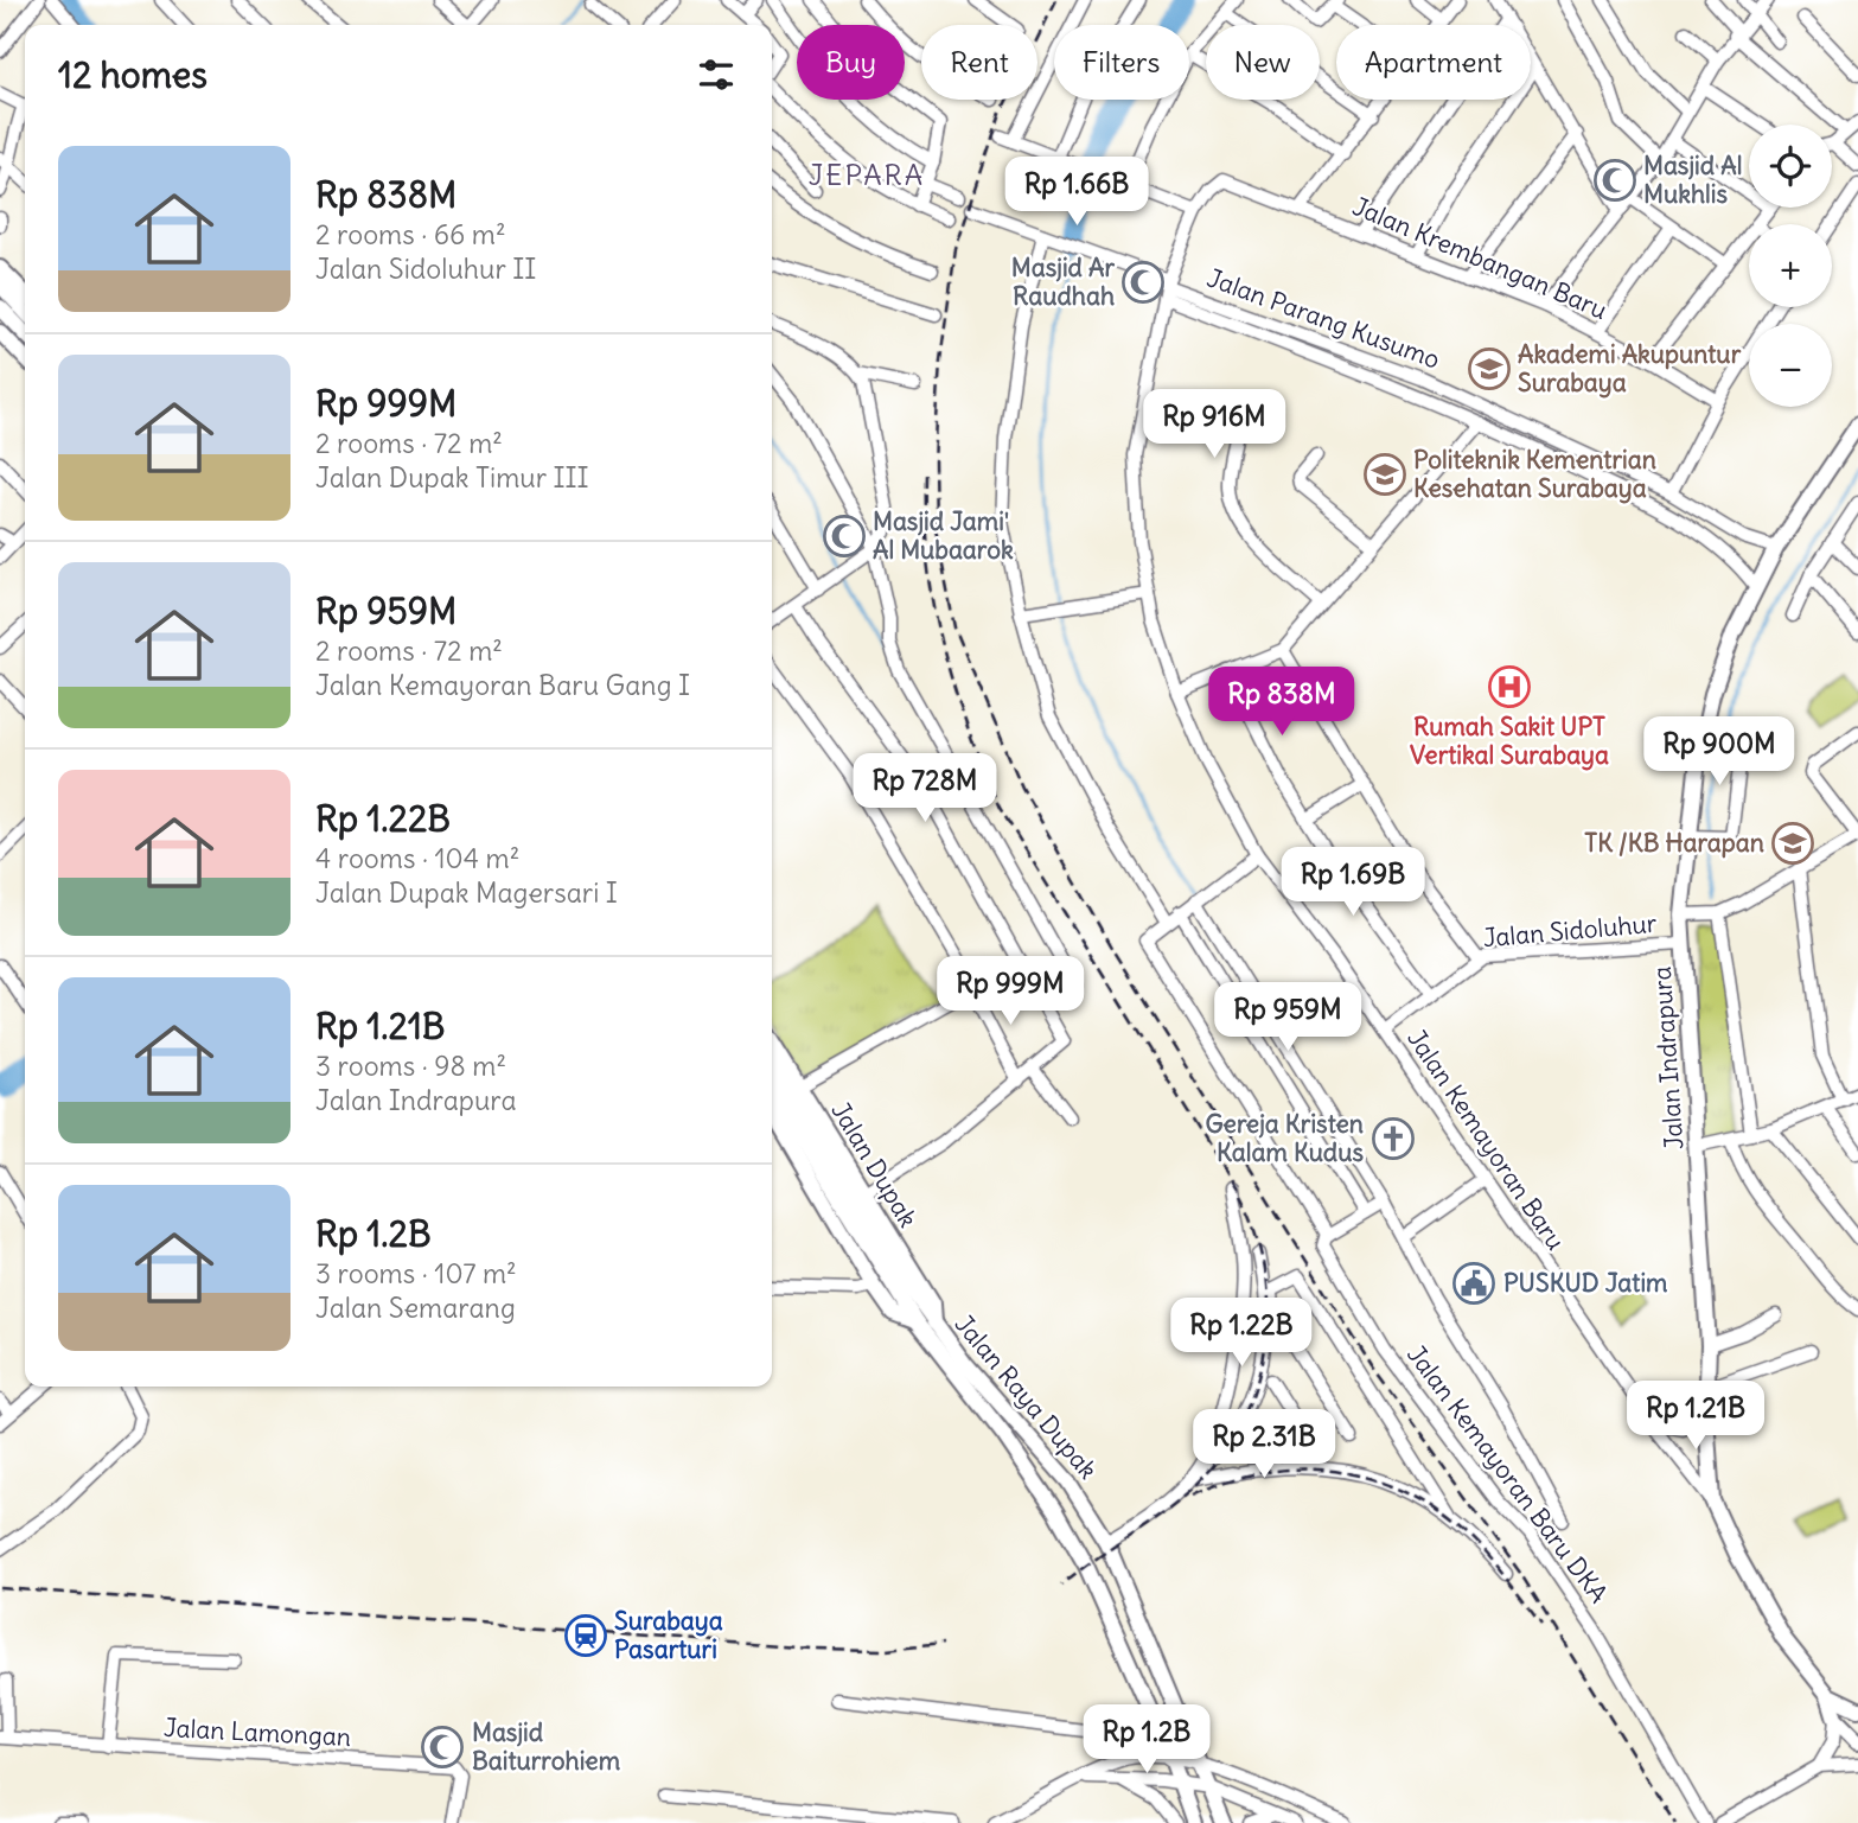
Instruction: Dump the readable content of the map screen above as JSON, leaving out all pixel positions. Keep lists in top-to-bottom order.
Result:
{
  "streets": {
    "main road": ["Jalan Indrapura", "Jalan Dupak", "Jalan Raya Dupak"],
    "street": [
      "Jalan Krembangan Baru",
      "Jalan Parang Kusumo",
      "Jalan Sidoluhur",
      "Jalan Kemayoran Baru",
      "Jalan Kemayoran Baru DKA",
      "Jalan Lamongan"
    ]
  },
  "crossings": [
    ["Jalan Krembangan Baru", "Jalan Kemayoran Baru"],
    ["Jalan Parang Kusumo", "Jalan Indrapura"],
    ["Jalan Parang Kusumo", "Jalan Kemayoran Baru"],
    ["Jalan Sidoluhur", "Jalan Indrapura"],
    ["Jalan Sidoluhur", "Jalan Kemayoran Baru"],
    ["Jalan Indrapura", "Jalan Kemayoran Baru"],
    ["Jalan Dupak", "Jalan Raya Dupak"]
  ],
  "districts": ["JEPARA"],
  "places": {
    "mosque": [
      "Masjid Al Mukhlis",
      "Masjid Ar Raudhah",
      "Masjid Jami' Al Mubaarok",
      "Masjid Baiturrohiem"
    ],
    "school or university": ["Akademi Akupuntur Surabaya", "Politeknik Kementrian Kesehatan Surabaya", "TK /KB Harapan"],
    "hospital": ["Rumah Sakit UPT Vertikal Surabaya"],
    "church": ["Gereja Kristen Kalam Kudus"],
    "public building": ["PUSKUD Jatim"],
    "station": ["Surabaya Pasarturi"]
  },
  "page": {
    "chip": [
      "Buy",
      "Rent",
      "Filters",
      "New",
      "Apartment"
    ],
    "heading": "12 homes",
    "map_buttons": ["+", "−"],
    "list": [
      {
        "name": "Rp 838M",
        "note": "2 rooms · 66 m² · Jalan Sidoluhur II"
      },
      {
        "name": "Rp 999M",
        "note": "2 rooms · 72 m² · Jalan Dupak Timur III"
      },
      {
        "name": "Rp 959M",
        "note": "2 rooms · 72 m² · Jalan Kemayoran Baru Gang I"
      },
      {
        "name": "Rp 1.22B",
        "note": "4 rooms · 104 m² · Jalan Dupak Magersari I"
      },
      {
        "name": "Rp 1.21B",
        "note": "3 rooms · 98 m² · Jalan Indrapura"
      },
      {
        "name": "Rp 1.2B",
        "note": "3 rooms · 107 m² · Jalan Semarang"
      }
    ],
    "price": [
      "Rp 1.66B",
      "Rp 916M",
      "Rp 838M",
      "Rp 900M",
      "Rp 728M",
      "Rp 1.69B",
      "Rp 999M",
      "Rp 959M",
      "Rp 1.22B",
      "Rp 1.21B",
      "Rp 2.31B",
      "Rp 1.2B"
    ]
  }
}
